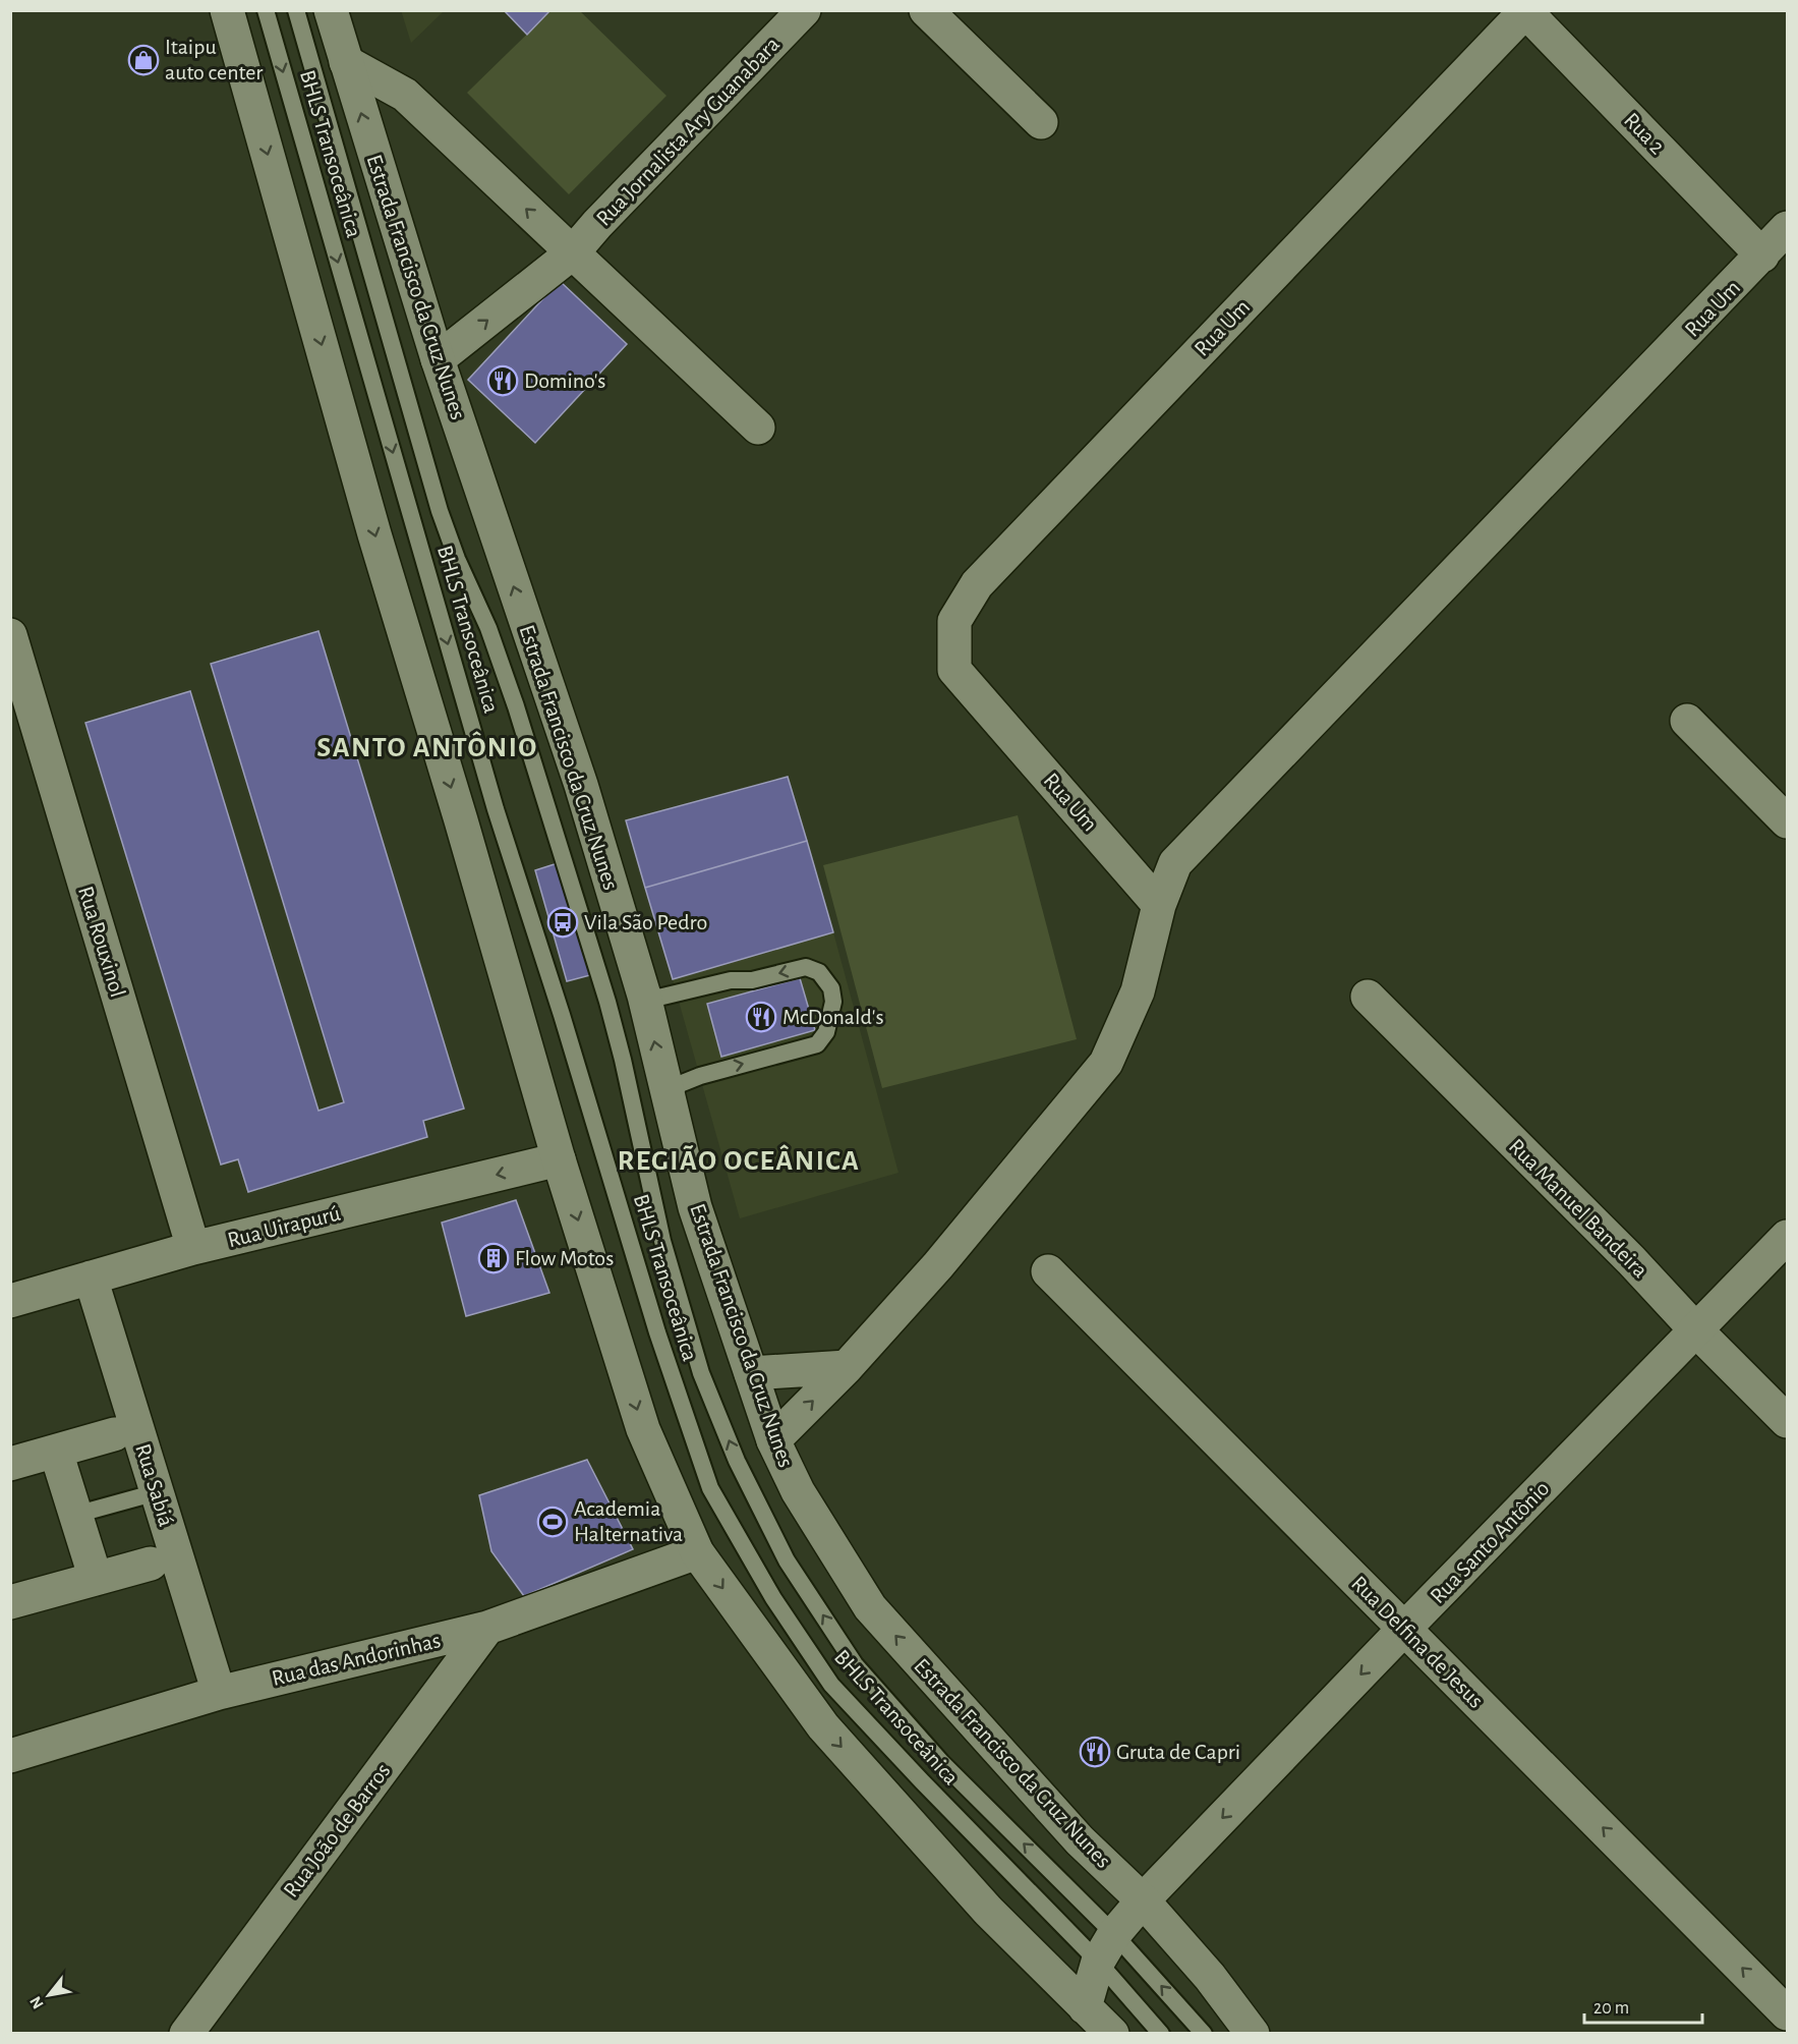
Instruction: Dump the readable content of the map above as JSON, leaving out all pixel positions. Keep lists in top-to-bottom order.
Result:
{
  "streets": {
    "street": [
      "Rua Jornalista Ary Guanabara",
      "Rua 2",
      "Estrada Francisco da Cruz Nunes",
      "Rua Um",
      "Rua Rouxinol",
      "Rua Manuel Bandeira",
      "Rua Uirapurú",
      "Rua Sabiá",
      "Rua Santo Antônio",
      "Rua Delfina de Jesus",
      "Rua das Andorinhas",
      "Rua João de Barros"
    ],
    "lane": ["BHLS Transoceânica"]
  },
  "crossings": [
    ["Rua Jornalista Ary Guanabara", "Estrada Francisco da Cruz Nunes"],
    ["Rua 2", "Rua Um"],
    ["BHLS Transoceânica", "Rua Santo Antônio"],
    ["Estrada Francisco da Cruz Nunes", "Rua Santo Antônio"],
    ["Rua Rouxinol", "Rua Uirapurú"],
    ["Rua Manuel Bandeira", "Rua Santo Antônio"],
    ["Rua Uirapurú", "Rua Sabiá"],
    ["Rua Sabiá", "Rua das Andorinhas"],
    ["Rua Santo Antônio", "Rua Delfina de Jesus"],
    ["Rua das Andorinhas", "Rua João de Barros"]
  ],
  "one_way": ["Rua Uirapurú", "Rua Santo Antônio", "Rua Delfina de Jesus"],
  "districts": ["SANTO ANTÔNIO", "REGIÃO OCEÂNICA"],
  "places": {
    "shop": ["Itaipu auto center"],
    "restaurant": ["Domino's", "McDonald's", "Gruta de Capri"],
    "bus stop": ["Vila São Pedro"],
    "building": ["Flow Motos"],
    "sports": ["Academia Halternativa"]
  },
  "scale_bar": "20 m",
  "north": "bottom left"
}
